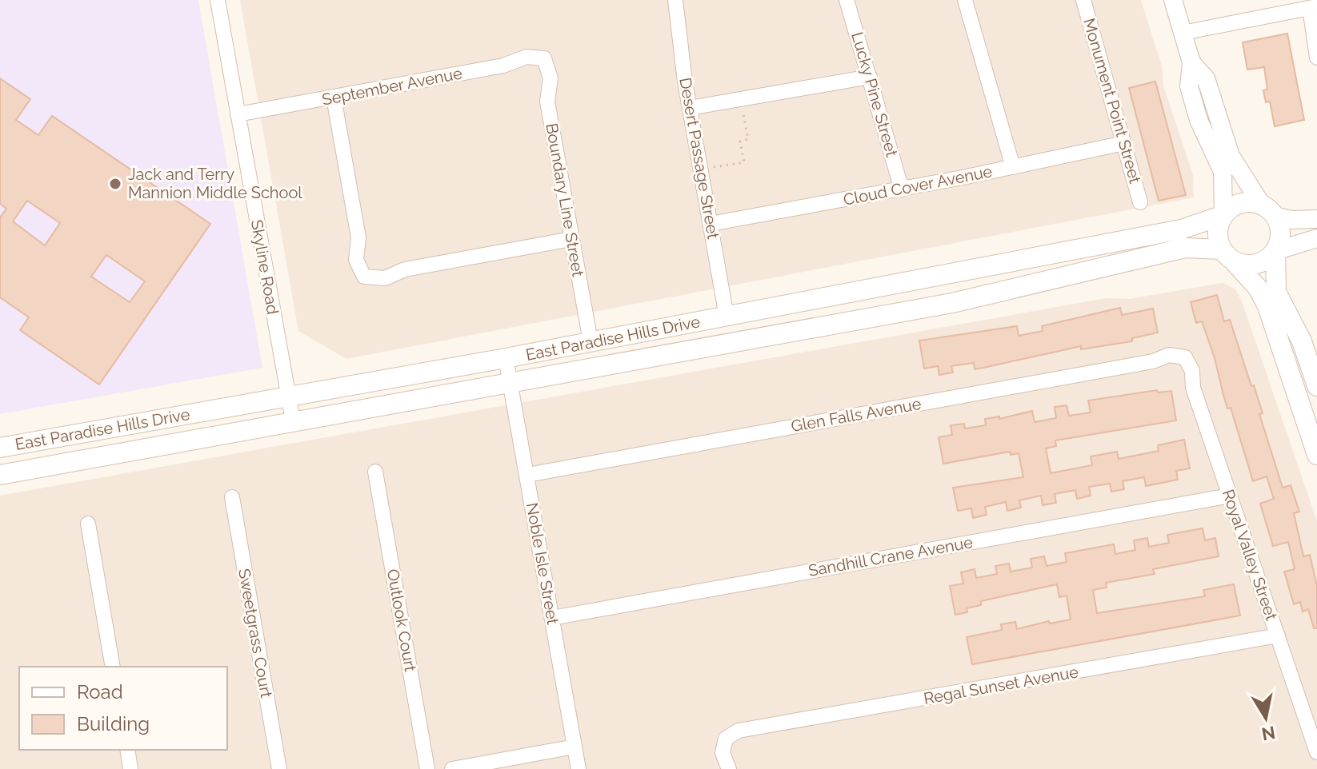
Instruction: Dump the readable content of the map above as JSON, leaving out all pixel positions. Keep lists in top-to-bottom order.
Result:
{
  "streets": {
    "main road": ["East Paradise Hills Drive"],
    "street": [
      "September Avenue",
      "Lucky Pine Street",
      "Monument Point Street",
      "Desert Passage Street",
      "Cloud Cover Avenue",
      "Boundary Line Street",
      "Skyline Road",
      "Glen Falls Avenue",
      "Royal Valley Street",
      "Sandhill Crane Avenue",
      "Noble Isle Street",
      "Outlook Court",
      "Sweetgrass Court",
      "Regal Sunset Avenue"
    ]
  },
  "crossings": [
    ["September Avenue", "Boundary Line Street"],
    ["September Avenue", "Skyline Road"],
    ["Lucky Pine Street", "Cloud Cover Avenue"],
    ["Monument Point Street", "Cloud Cover Avenue"],
    ["Desert Passage Street", "Cloud Cover Avenue"],
    ["Desert Passage Street", "East Paradise Hills Drive"],
    ["Boundary Line Street", "East Paradise Hills Drive"],
    ["Skyline Road", "East Paradise Hills Drive"],
    ["East Paradise Hills Drive", "Noble Isle Street"],
    ["Glen Falls Avenue", "Royal Valley Street"],
    ["Glen Falls Avenue", "Noble Isle Street"],
    ["Royal Valley Street", "Sandhill Crane Avenue"],
    ["Royal Valley Street", "Regal Sunset Avenue"],
    ["Sandhill Crane Avenue", "Noble Isle Street"]
  ],
  "places": ["Jack and Terry Mannion Middle School"],
  "legend": ["Road", "Building"],
  "north": "bottom"
}
